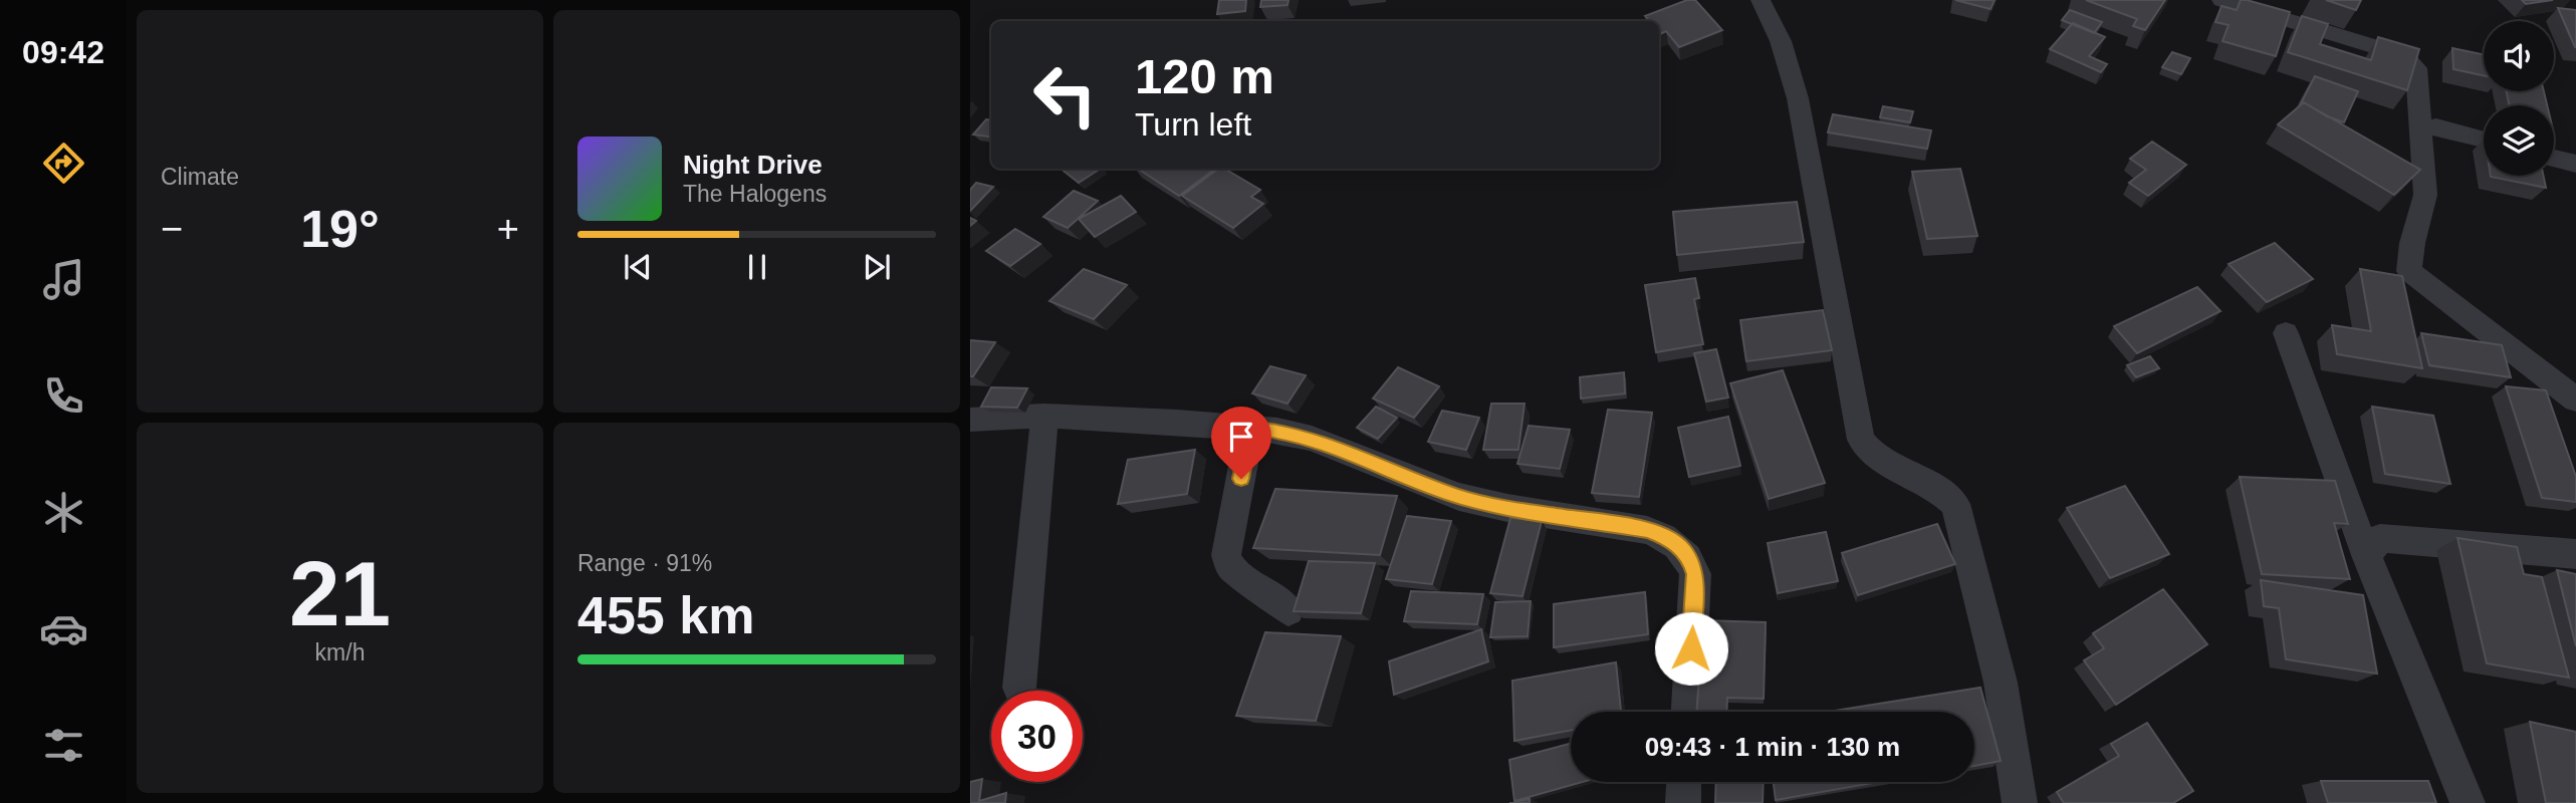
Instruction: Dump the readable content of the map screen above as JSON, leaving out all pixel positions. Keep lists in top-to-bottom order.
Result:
{
  "page": {
    "tabs": "09:42",
    "tile": [
      "Climate",
      ["21", "km/h"],
      ["Range · 91%", "455 km"]
    ],
    "turn": ["120 m", "Turn left"],
    "song": ["Night Drive", "The Halogens"],
    "heat": ["−", "19°", "+"],
    "limit": "30",
    "trip": "09:43 · 1 min · 130 m"
  }
}
